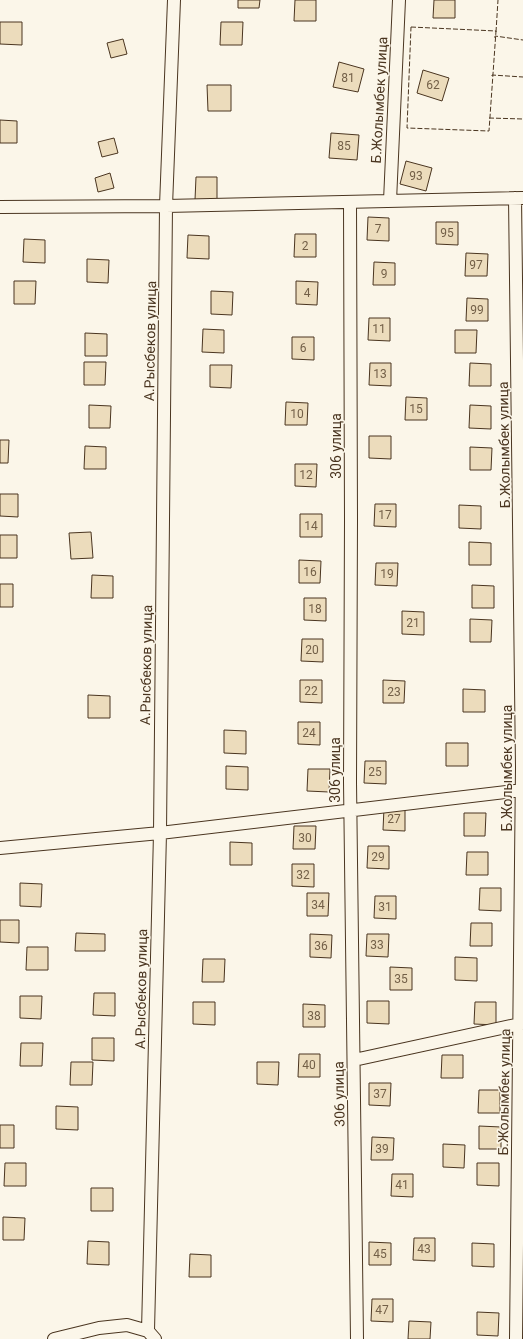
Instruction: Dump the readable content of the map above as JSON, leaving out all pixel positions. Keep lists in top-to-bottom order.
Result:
{
  "streets": {
    "street": ["Б.Жолымбек улица", "А.Рысбеков улица", "306 улица"]
  },
  "house_numbers": [
    "81",
    "62",
    "85",
    "93",
    "7",
    "95",
    "2",
    "97",
    "9",
    "4",
    "99",
    "11",
    "6",
    "13",
    "15",
    "10",
    "12",
    "17",
    "14",
    "16",
    "19",
    "18",
    "21",
    "20",
    "22",
    "23",
    "24",
    "25",
    "27",
    "30",
    "29",
    "32",
    "34",
    "31",
    "33",
    "36",
    "35",
    "38",
    "40",
    "37",
    "39",
    "41",
    "43",
    "45",
    "47"
  ]
}
